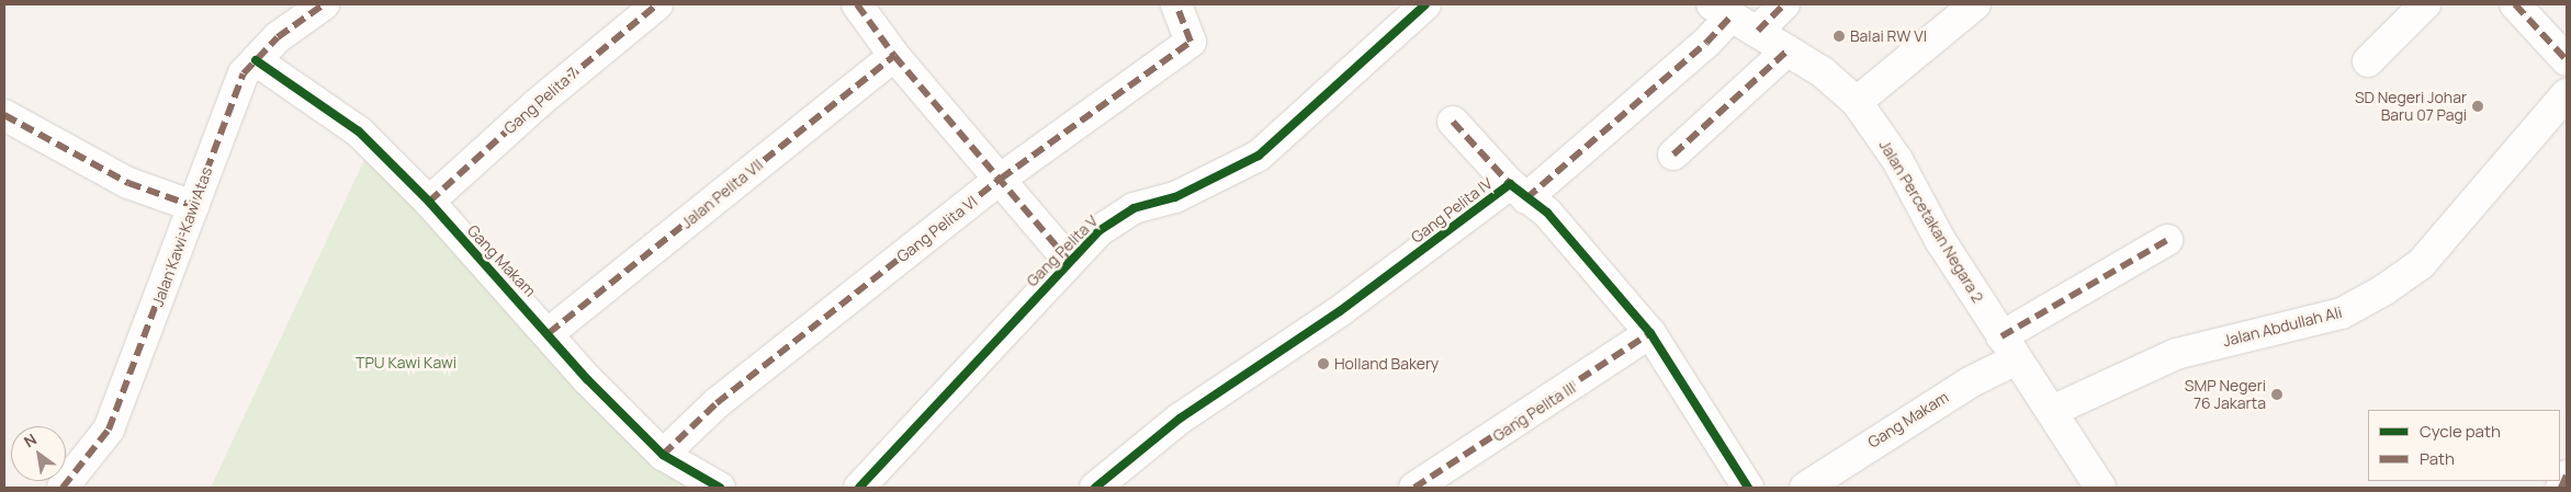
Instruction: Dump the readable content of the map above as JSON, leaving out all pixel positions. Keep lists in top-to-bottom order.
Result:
{
  "streets": {
    "street": [
      "Gang Pelita 7",
      "Jalan Pelita VII",
      "Gang Pelita IV",
      "Jalan Percetakan Negara 2",
      "Gang Pelita VI",
      "Jalan Kawi-Kawi Atas",
      "Gang Pelita V",
      "Gang Makam",
      "Jalan Abdullah Ali",
      "Gang Pelita III"
    ]
  },
  "crossings": [
    ["Gang Pelita 7", "Gang Makam"],
    ["Jalan Pelita VII", "Gang Makam"],
    ["Gang Pelita IV", "Jalan Percetakan Negara 2"],
    ["Jalan Percetakan Negara 2", "Gang Makam"],
    ["Jalan Percetakan Negara 2", "Jalan Abdullah Ali"],
    ["Gang Pelita VI", "Gang Makam"],
    ["Jalan Kawi-Kawi Atas", "Gang Makam"]
  ],
  "parks": ["TPU Kawi Kawi"],
  "places": [
    "Balai RW VI",
    "SD Negeri Johar Baru 07 Pagi",
    "Holland Bakery",
    "SMP Negeri 76 Jakarta"
  ],
  "legend": ["Cycle path", "Path"],
  "north": "top left"
}
